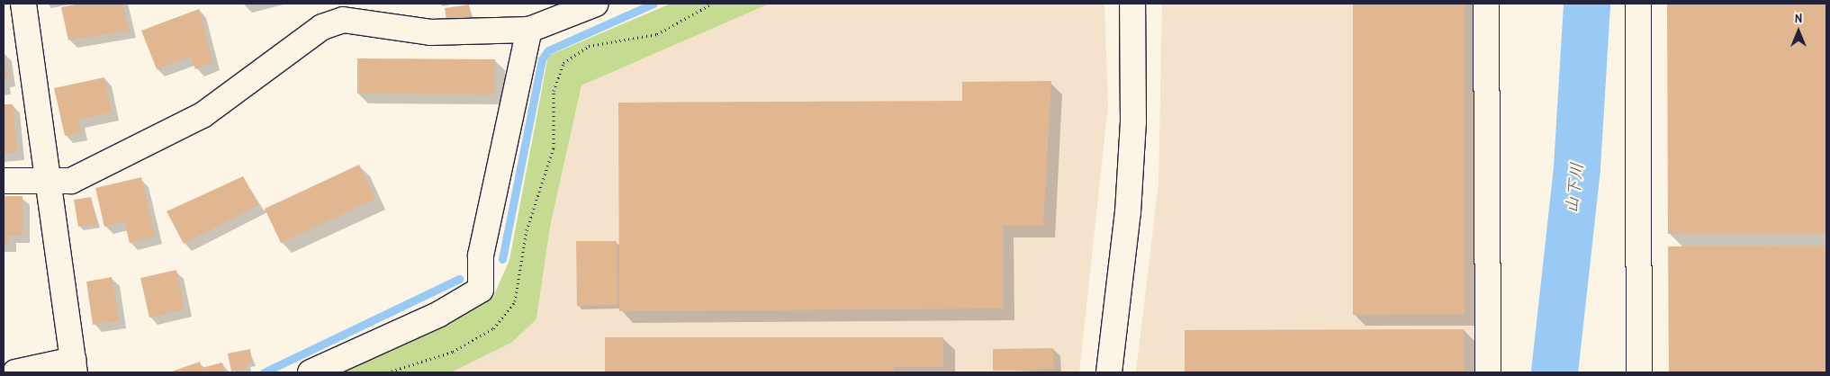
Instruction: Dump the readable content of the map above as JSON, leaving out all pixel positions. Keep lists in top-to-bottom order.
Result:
{
  "water": ["山下川"],
  "north": "top"
}
